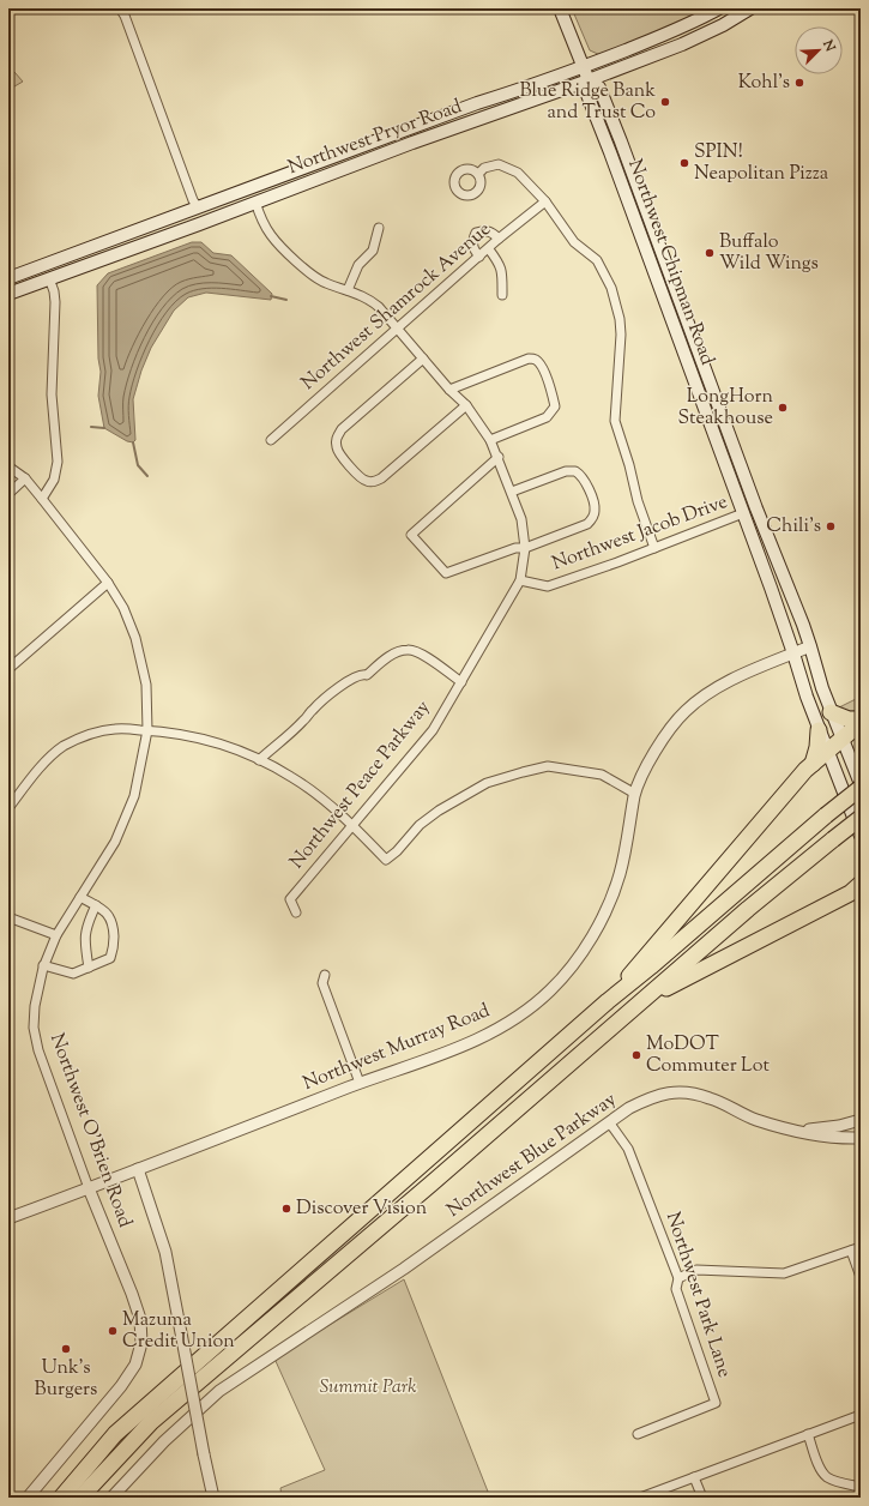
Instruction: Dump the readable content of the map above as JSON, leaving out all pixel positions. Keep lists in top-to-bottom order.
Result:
{
  "streets": {
    "main road": ["Northwest Pryor Road", "Northwest Chipman Road"],
    "street": [
      "Northwest Shamrock Avenue",
      "Northwest Jacob Drive",
      "Northwest Peace Parkway",
      "Northwest Murray Road",
      "Northwest O'Brien Road",
      "Northwest Blue Parkway",
      "Northwest Park Lane"
    ]
  },
  "crossings": [
    ["Northwest Pryor Road", "Northwest Chipman Road"],
    ["Northwest Pryor Road", "Northwest Peace Parkway"],
    ["Northwest Chipman Road", "Northwest Jacob Drive"],
    ["Northwest Chipman Road", "Northwest Murray Road"],
    ["Northwest Shamrock Avenue", "Northwest Peace Parkway"],
    ["Northwest Jacob Drive", "Northwest Peace Parkway"],
    ["Northwest Murray Road", "Northwest O'Brien Road"],
    ["Northwest Blue Parkway", "Northwest Park Lane"]
  ],
  "parks": ["Summit Park"],
  "places": [
    "Kohl's",
    "Blue Ridge Bank and Trust Co",
    "SPIN! Neapolitan Pizza",
    "Buffalo Wild Wings",
    "LongHorn Steakhouse",
    "Chili's",
    "MoDOT Commuter Lot",
    "Discover Vision",
    "Mazuma Credit Union",
    "Unk's Burgers"
  ],
  "north": "top right"
}
